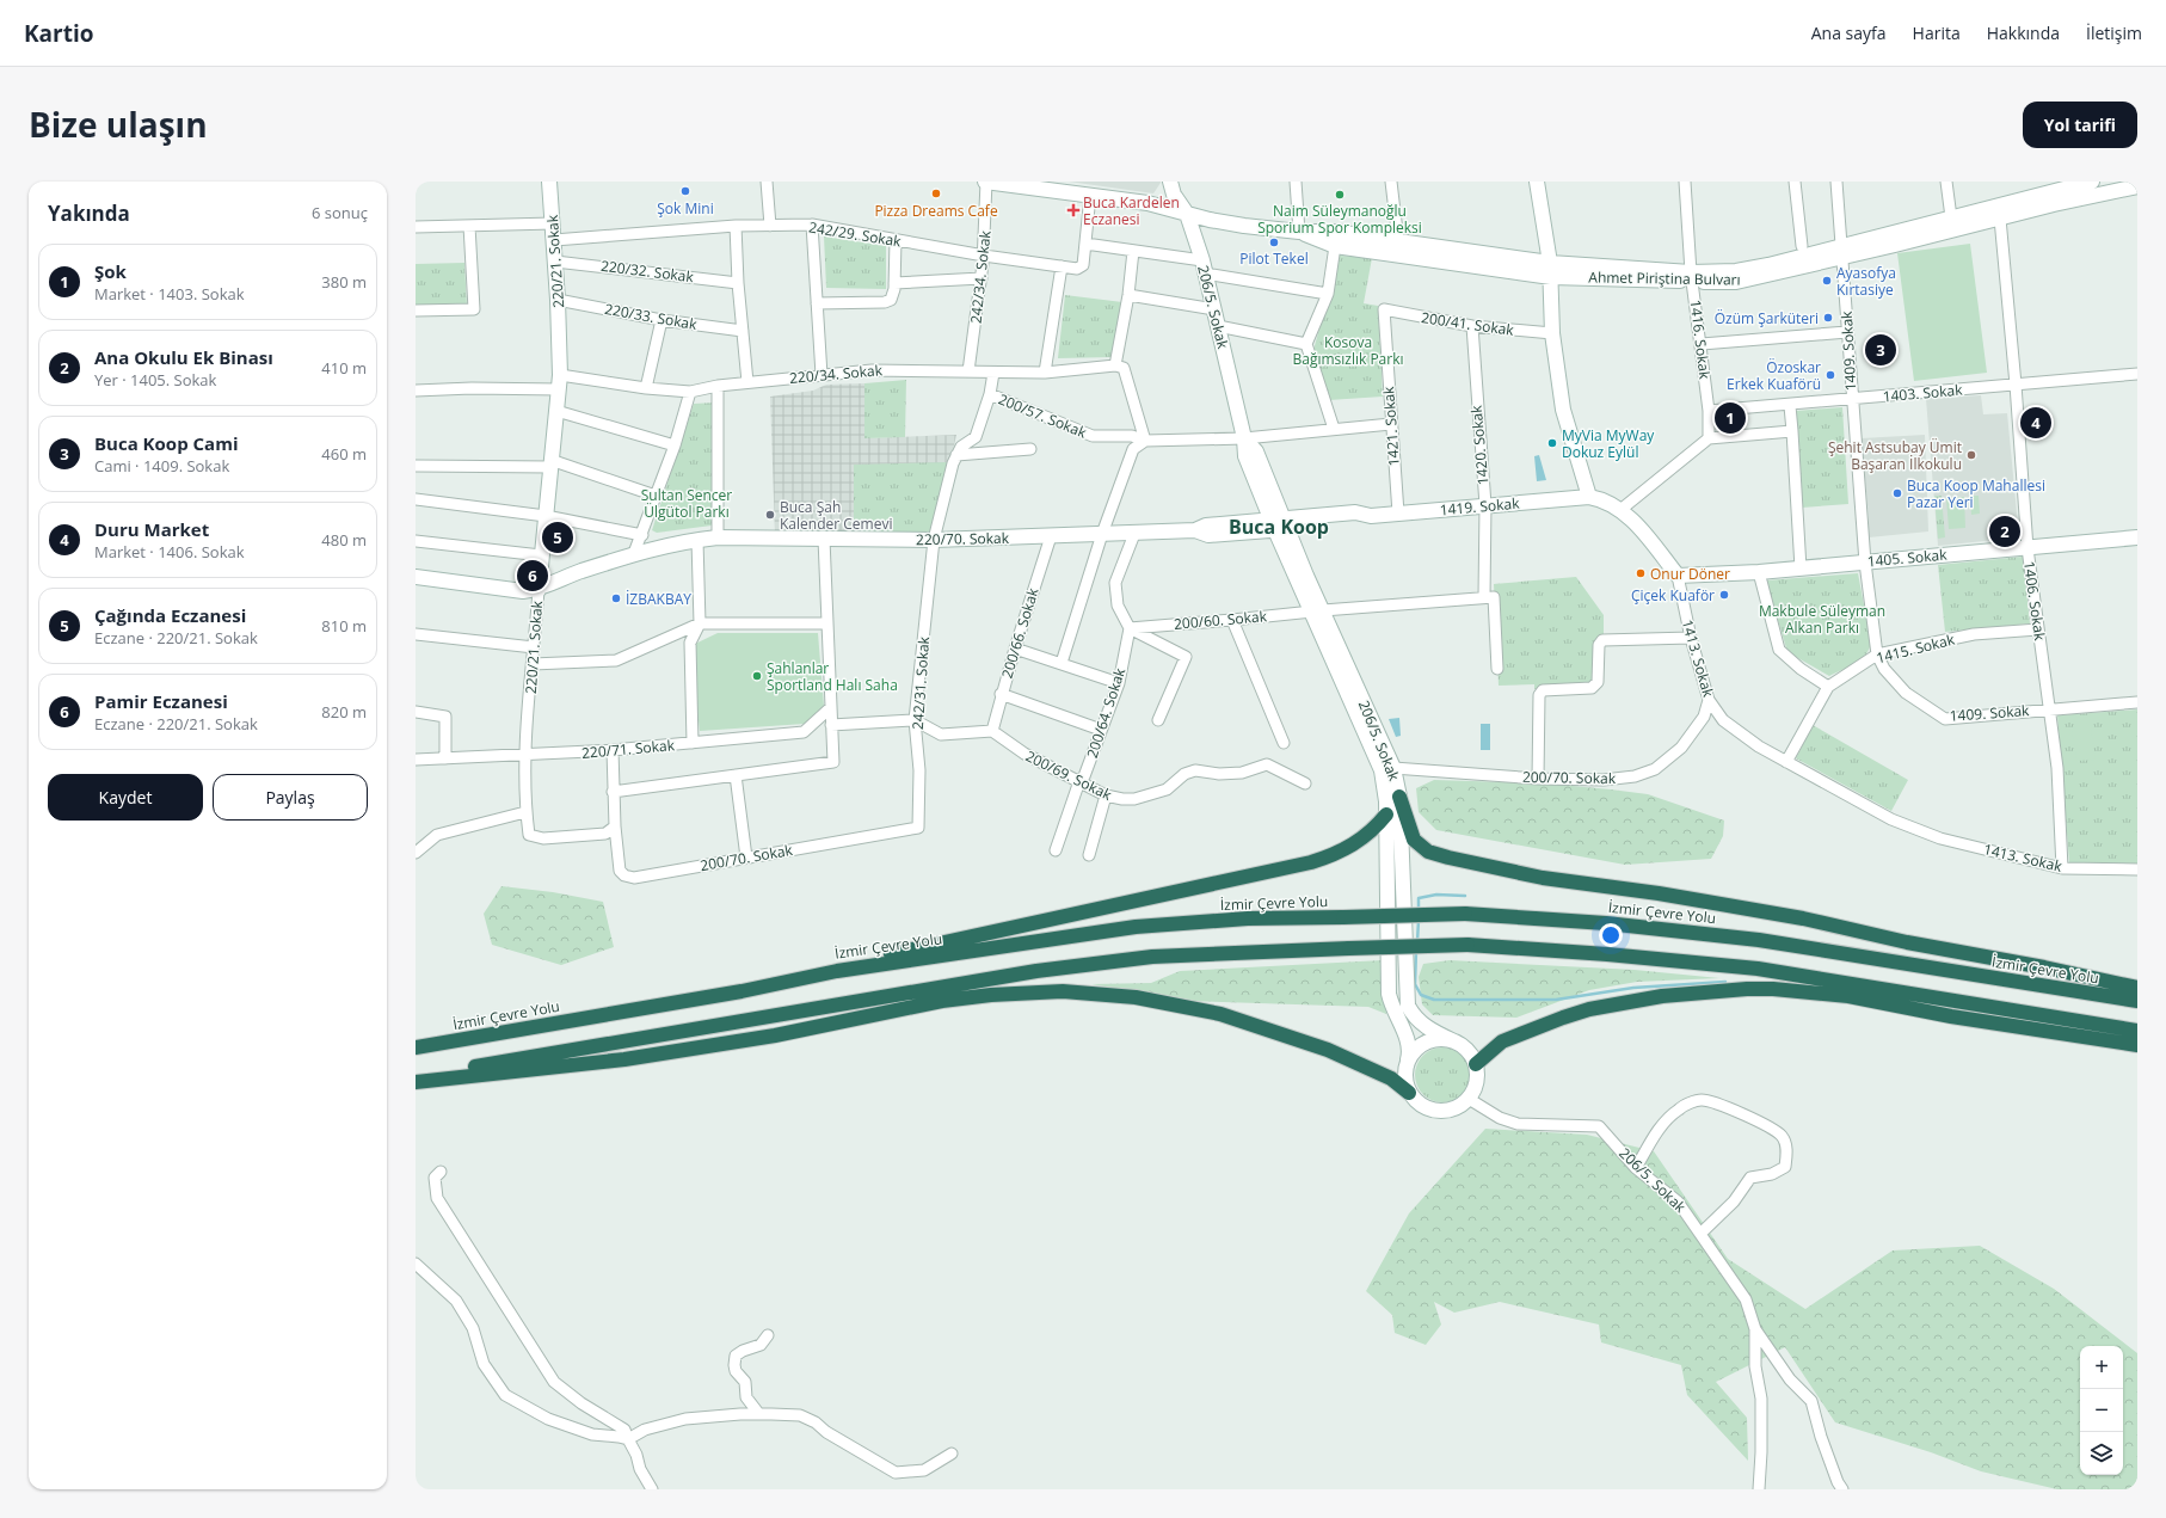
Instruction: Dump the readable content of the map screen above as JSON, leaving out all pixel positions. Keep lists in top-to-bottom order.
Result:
{
  "streets": {
    "highway": ["İzmir Çevre Yolu"],
    "main road": [
      "220/21. Sokak",
      "Ahmet Piriştina Bulvarı",
      "206/5. Sokak",
      "1419. Sokak",
      "220/70. Sokak",
      "1405. Sokak",
      "1413. Sokak"
    ],
    "street": [
      "242/29. Sokak",
      "220/32. Sokak",
      "242/34. Sokak",
      "220/33. Sokak",
      "200/41. Sokak",
      "1416. Sokak",
      "1409. Sokak",
      "220/34. Sokak",
      "1403. Sokak",
      "200/57. Sokak",
      "1421. Sokak",
      "1420. Sokak",
      "1406. Sokak",
      "200/60. Sokak",
      "200/66. Sokak",
      "1415. Sokak",
      "242/31. Sokak",
      "200/64. Sokak",
      "220/71. Sokak",
      "200/69. Sokak",
      "200/70. Sokak"
    ]
  },
  "crossings": [
    ["242/29. Sokak", "220/21. Sokak"],
    ["242/29. Sokak", "242/34. Sokak"],
    ["242/29. Sokak", "Ahmet Piriştina Bulvarı"],
    ["220/21. Sokak", "220/32. Sokak"],
    ["220/21. Sokak", "220/33. Sokak"],
    ["220/21. Sokak", "220/34. Sokak"],
    ["220/21. Sokak", "220/70. Sokak"],
    ["220/21. Sokak", "220/71. Sokak"],
    ["220/21. Sokak", "200/70. Sokak"],
    ["242/34. Sokak", "Ahmet Piriştina Bulvarı"],
    ["242/34. Sokak", "220/34. Sokak"],
    ["Ahmet Piriştina Bulvarı", "206/5. Sokak"],
    ["Ahmet Piriştina Bulvarı", "1416. Sokak"],
    ["Ahmet Piriştina Bulvarı", "1409. Sokak"],
    ["Ahmet Piriştina Bulvarı", "1406. Sokak"],
    ["206/5. Sokak", "200/57. Sokak"],
    ["206/5. Sokak", "1419. Sokak"],
    ["206/5. Sokak", "220/70. Sokak"],
    ["206/5. Sokak", "200/60. Sokak"],
    ["206/5. Sokak", "200/70. Sokak"],
    ["200/41. Sokak", "1421. Sokak"],
    ["200/41. Sokak", "1420. Sokak"],
    ["1416. Sokak", "1403. Sokak"],
    ["1409. Sokak", "1403. Sokak"],
    ["1409. Sokak", "1405. Sokak"],
    ["1409. Sokak", "1406. Sokak"],
    ["1409. Sokak", "1415. Sokak"],
    ["220/34. Sokak", "200/57. Sokak"],
    ["1403. Sokak", "1406. Sokak"],
    ["200/57. Sokak", "1421. Sokak"],
    ["1421. Sokak", "1419. Sokak"],
    ["1420. Sokak", "1419. Sokak"],
    ["1420. Sokak", "200/60. Sokak"],
    ["1419. Sokak", "220/70. Sokak"],
    ["1419. Sokak", "1413. Sokak"],
    ["220/70. Sokak", "200/66. Sokak"],
    ["220/70. Sokak", "242/31. Sokak"],
    ["1405. Sokak", "1406. Sokak"],
    ["1405. Sokak", "1413. Sokak"],
    ["1406. Sokak", "1415. Sokak"],
    ["1406. Sokak", "1413. Sokak"],
    ["200/60. Sokak", "200/64. Sokak"],
    ["200/66. Sokak", "200/69. Sokak"],
    ["1415. Sokak", "1413. Sokak"],
    ["1413. Sokak", "200/70. Sokak"],
    ["242/31. Sokak", "200/70. Sokak"],
    ["200/64. Sokak", "200/69. Sokak"]
  ],
  "districts": ["Buca Koop"],
  "parks": ["Kosova Bağımsızlık Parkı", "Sultan Sencer Ülgütol Parkı", "Makbule Süleyman Alkan Parkı"],
  "places": {
    "other": [
      "Şok Mini",
      "Pizza Dreams Cafe",
      "Naim Süleymanoğlu Sporium Spor Kompleksi",
      "Pilot Tekel",
      "Ayasofya Kırtasiye",
      "Özüm Şarküteri",
      "Özoskar Erkek Kuaförü",
      "MyVia MyWay Dokuz Eylül",
      "Şehit Astsubay Ümit Başaran İlkokulu",
      "Buca Koop Mahallesi Pazar Yeri",
      "Buca Şah Kalender Cemevi",
      "Onur Döner",
      "Çiçek Kuaför",
      "İZBAKBAY",
      "Şahlanlar Sportland Halı Saha"
    ],
    "health": ["Buca Kardelen Eczanesi"]
  },
  "page": {
    "header": "Kartio",
    "nav": [
      "Ana sayfa",
      "Harita",
      "Hakkında",
      "İletişim"
    ],
    "title": "Bize ulaşın",
    "buttons": [
      "Yol tarifi",
      ["Kaydet", "Paylaş"]
    ],
    "heading": ["Yakında", "6 sonuç"],
    "list": [
      {
        "mark": "1",
        "name": "Şok",
        "note": "Market · 1403. Sokak",
        "value": "380 m"
      },
      {
        "mark": "2",
        "name": "Ana Okulu Ek Binası",
        "note": "Yer · 1405. Sokak",
        "value": "410 m"
      },
      {
        "mark": "3",
        "name": "Buca Koop Cami",
        "note": "Cami · 1409. Sokak",
        "value": "460 m"
      },
      {
        "mark": "4",
        "name": "Duru Market",
        "note": "Market · 1406. Sokak",
        "value": "480 m"
      },
      {
        "mark": "5",
        "name": "Çağında Eczanesi",
        "note": "Eczane · 220/21. Sokak",
        "value": "810 m"
      },
      {
        "mark": "6",
        "name": "Pamir Eczanesi",
        "note": "Eczane · 220/21. Sokak",
        "value": "820 m"
      }
    ],
    "pins": [
      "3",
      "1",
      "4",
      "2",
      "5",
      "6"
    ],
    "map_buttons": ["+", "−"]
  }
}
